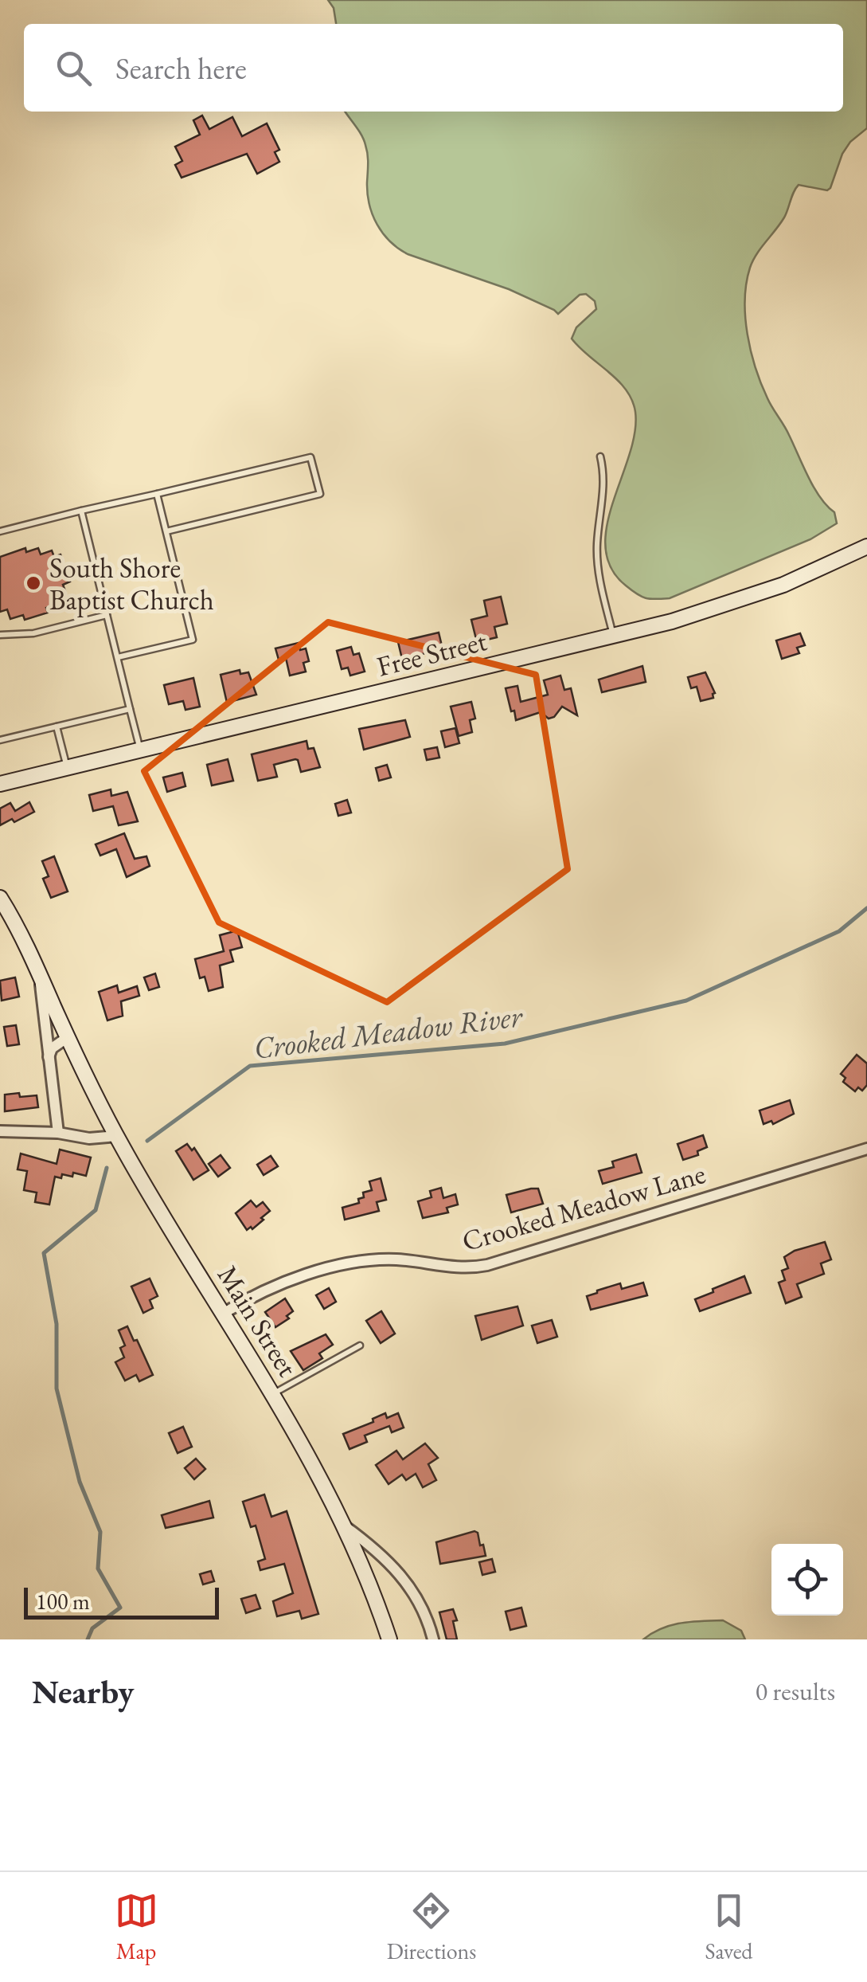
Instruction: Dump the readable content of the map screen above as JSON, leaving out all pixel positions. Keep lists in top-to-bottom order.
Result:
{
  "streets": {
    "street": ["Free Street", "Crooked Meadow Lane", "Main Street"]
  },
  "crossings": [
    ["Crooked Meadow Lane", "Main Street"]
  ],
  "water": ["Crooked Meadow River"],
  "places": ["South Shore Baptist Church"],
  "scale_bar": "100 m",
  "page": {
    "search": "Search here",
    "scale": "100 m",
    "heading": ["Nearby", "0 results"],
    "nav": ["Map", "Directions", "Saved"]
  }
}
